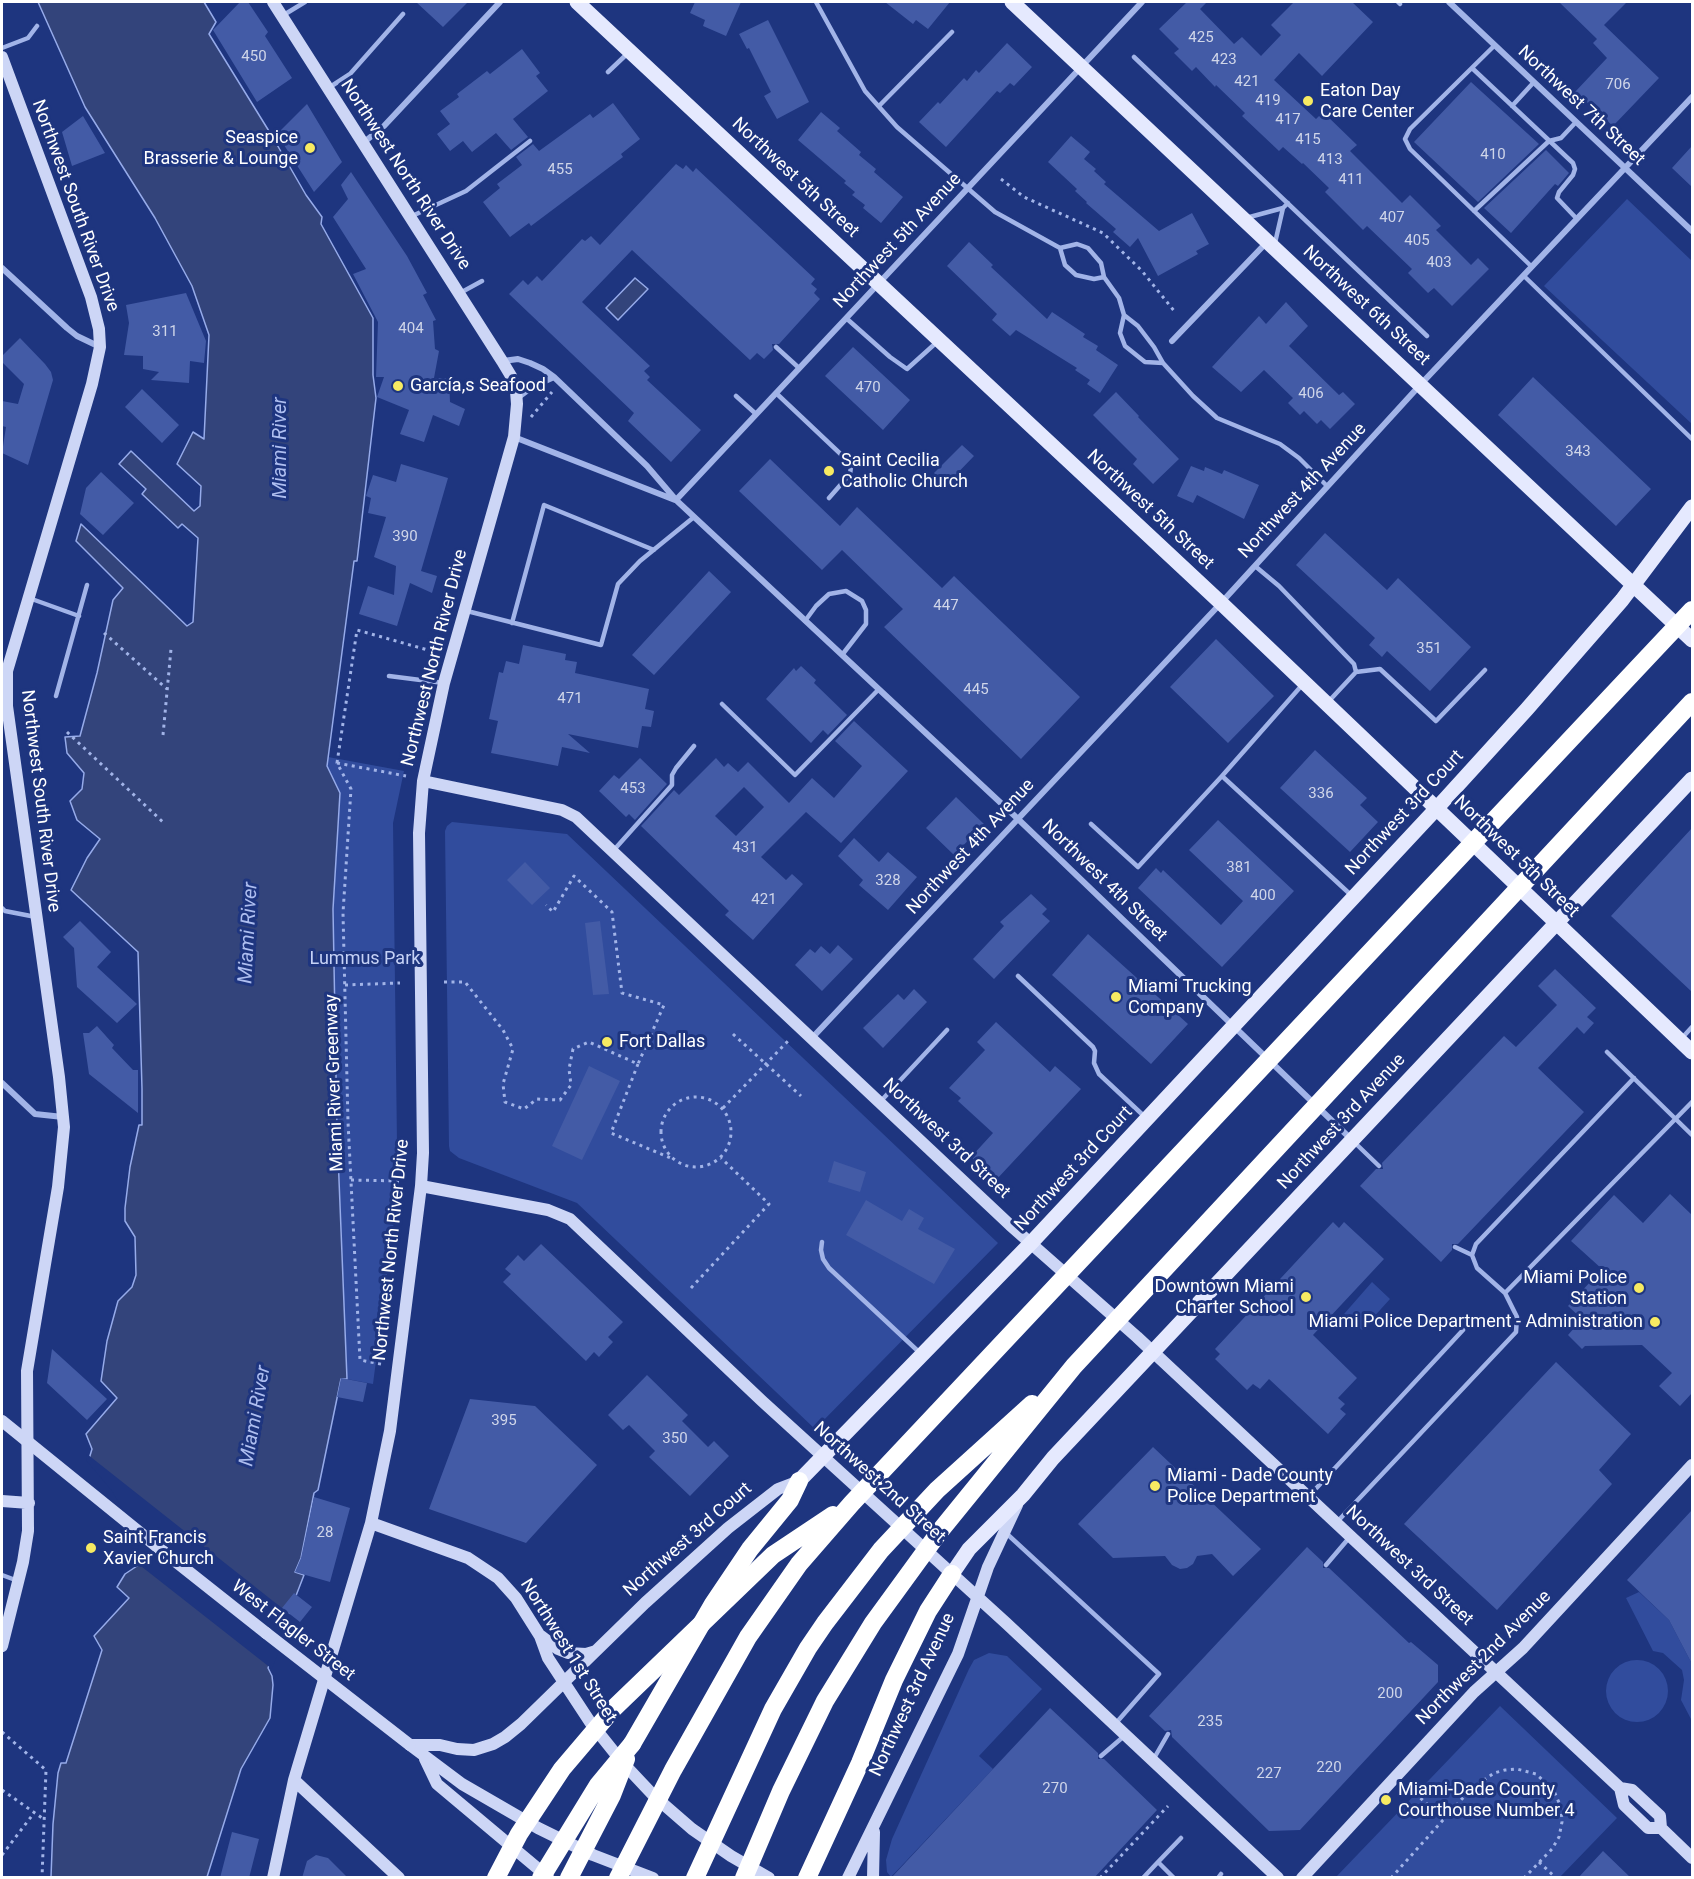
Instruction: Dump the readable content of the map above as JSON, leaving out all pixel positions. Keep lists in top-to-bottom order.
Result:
{
  "streets": {
    "main road": [
      "Northwest 5th Street",
      "Northwest 6th Street",
      "Northwest 3rd Court",
      "Northwest 3rd Avenue"
    ],
    "street": [
      "Northwest 7th Street",
      "Northwest North River Drive",
      "Northwest South River Drive",
      "Northwest 5th Avenue",
      "Northwest 4th Avenue",
      "Northwest 4th Street",
      "Northwest 3rd Street",
      "Northwest 2nd Street",
      "West Flagler Street",
      "Northwest 1st Street",
      "Northwest 2nd Avenue"
    ],
    "path": ["Miami River Greenway"]
  },
  "crossings": [
    ["Northwest 7th Street", "Northwest 4th Avenue"],
    ["Northwest North River Drive", "Northwest 4th Street"],
    ["Northwest North River Drive", "Northwest 3rd Street"],
    ["Northwest North River Drive", "Northwest 2nd Street"],
    ["Northwest North River Drive", "Northwest 1st Street"],
    ["Northwest 5th Street", "Northwest 5th Avenue"],
    ["Northwest 5th Street", "Northwest 4th Avenue"],
    ["Northwest 5th Street", "Northwest 3rd Court"],
    ["Northwest 5th Street", "Northwest 3rd Avenue"],
    ["Northwest 5th Avenue", "Northwest 6th Street"],
    ["Northwest 5th Avenue", "Northwest 4th Street"],
    ["Northwest 6th Street", "Northwest 4th Avenue"],
    ["Northwest 6th Street", "Northwest 3rd Court"],
    ["Northwest 4th Avenue", "Northwest 4th Street"],
    ["Northwest 4th Avenue", "Northwest 3rd Street"],
    ["Northwest 3rd Court", "Northwest 4th Street"],
    ["Northwest 3rd Court", "Northwest 3rd Street"],
    ["Northwest 3rd Court", "Northwest 2nd Street"],
    ["Northwest 3rd Court", "West Flagler Street"],
    ["Northwest 3rd Court", "Northwest 1st Street"],
    ["Northwest 4th Street", "Northwest 3rd Avenue"],
    ["Northwest 3rd Avenue", "Northwest 3rd Street"],
    ["Northwest 3rd Avenue", "Northwest 2nd Street"],
    ["Northwest 3rd Street", "Northwest 2nd Avenue"]
  ],
  "water": ["Miami River"],
  "parks": ["Lummus Park"],
  "places": [
    "Eaton Day Care Center",
    "Seaspice Brasserie & Lounge",
    "García,s Seafood",
    "Saint Cecilia Catholic Church",
    "Miami Trucking Company",
    "Fort Dallas",
    "Miami Police Station",
    "Downtown Miami Charter School",
    "Miami Police Department - Administration",
    "Miami - Dade County Police Department",
    "Saint Francis Xavier Church",
    "Miami-Dade County Courthouse Number 4"
  ],
  "house_numbers": [
    "425",
    "450",
    "423",
    "421",
    "706",
    "419",
    "417",
    "415",
    "410",
    "413",
    "455",
    "411",
    "407",
    "405",
    "403",
    "404",
    "311",
    "470",
    "406",
    "343",
    "390",
    "447",
    "351",
    "445",
    "471",
    "453",
    "336",
    "431",
    "381",
    "328",
    "400",
    "421",
    "395",
    "350",
    "28",
    "200",
    "235",
    "220",
    "227",
    "270"
  ]
}
